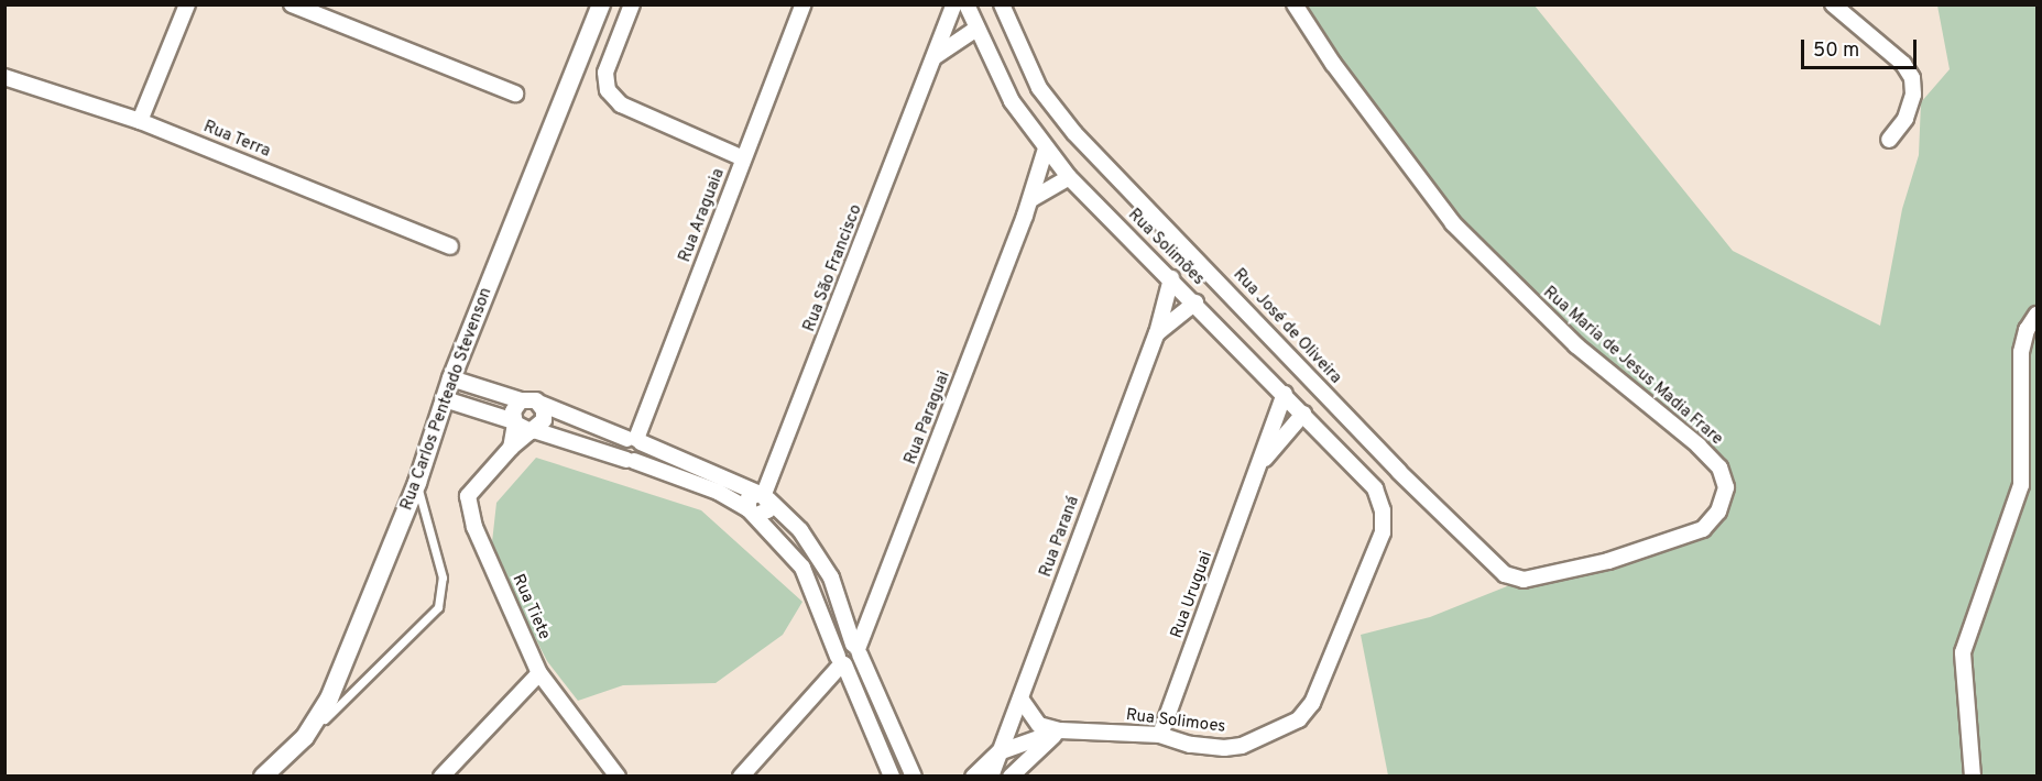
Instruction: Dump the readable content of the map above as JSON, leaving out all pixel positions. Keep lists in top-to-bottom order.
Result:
{
  "streets": {
    "street": [
      "Rua Terra",
      "Rua Araguaia",
      "Rua Solimões",
      "Rua São Francisco",
      "Rua José de Oliveira",
      "Rua Maria de Jesus Madia Frare",
      "Rua Carlos Penteado Stevenson",
      "Rua Paraguai",
      "Rua Paraná",
      "Rua Uruguai",
      "Rua Tiete",
      "Rua Solimoes"
    ]
  },
  "crossings": [
    ["Rua Solimões", "Rua Paraguai"],
    ["Rua Solimões", "Rua Paraná"],
    ["Rua Solimões", "Rua Uruguai"],
    ["Rua Solimões", "Rua Solimoes"],
    ["Rua José de Oliveira", "Rua Maria de Jesus Madia Frare"],
    ["Rua Paraná", "Rua Solimoes"],
    ["Rua Uruguai", "Rua Solimoes"]
  ],
  "scale_bar": "50 m"
}
